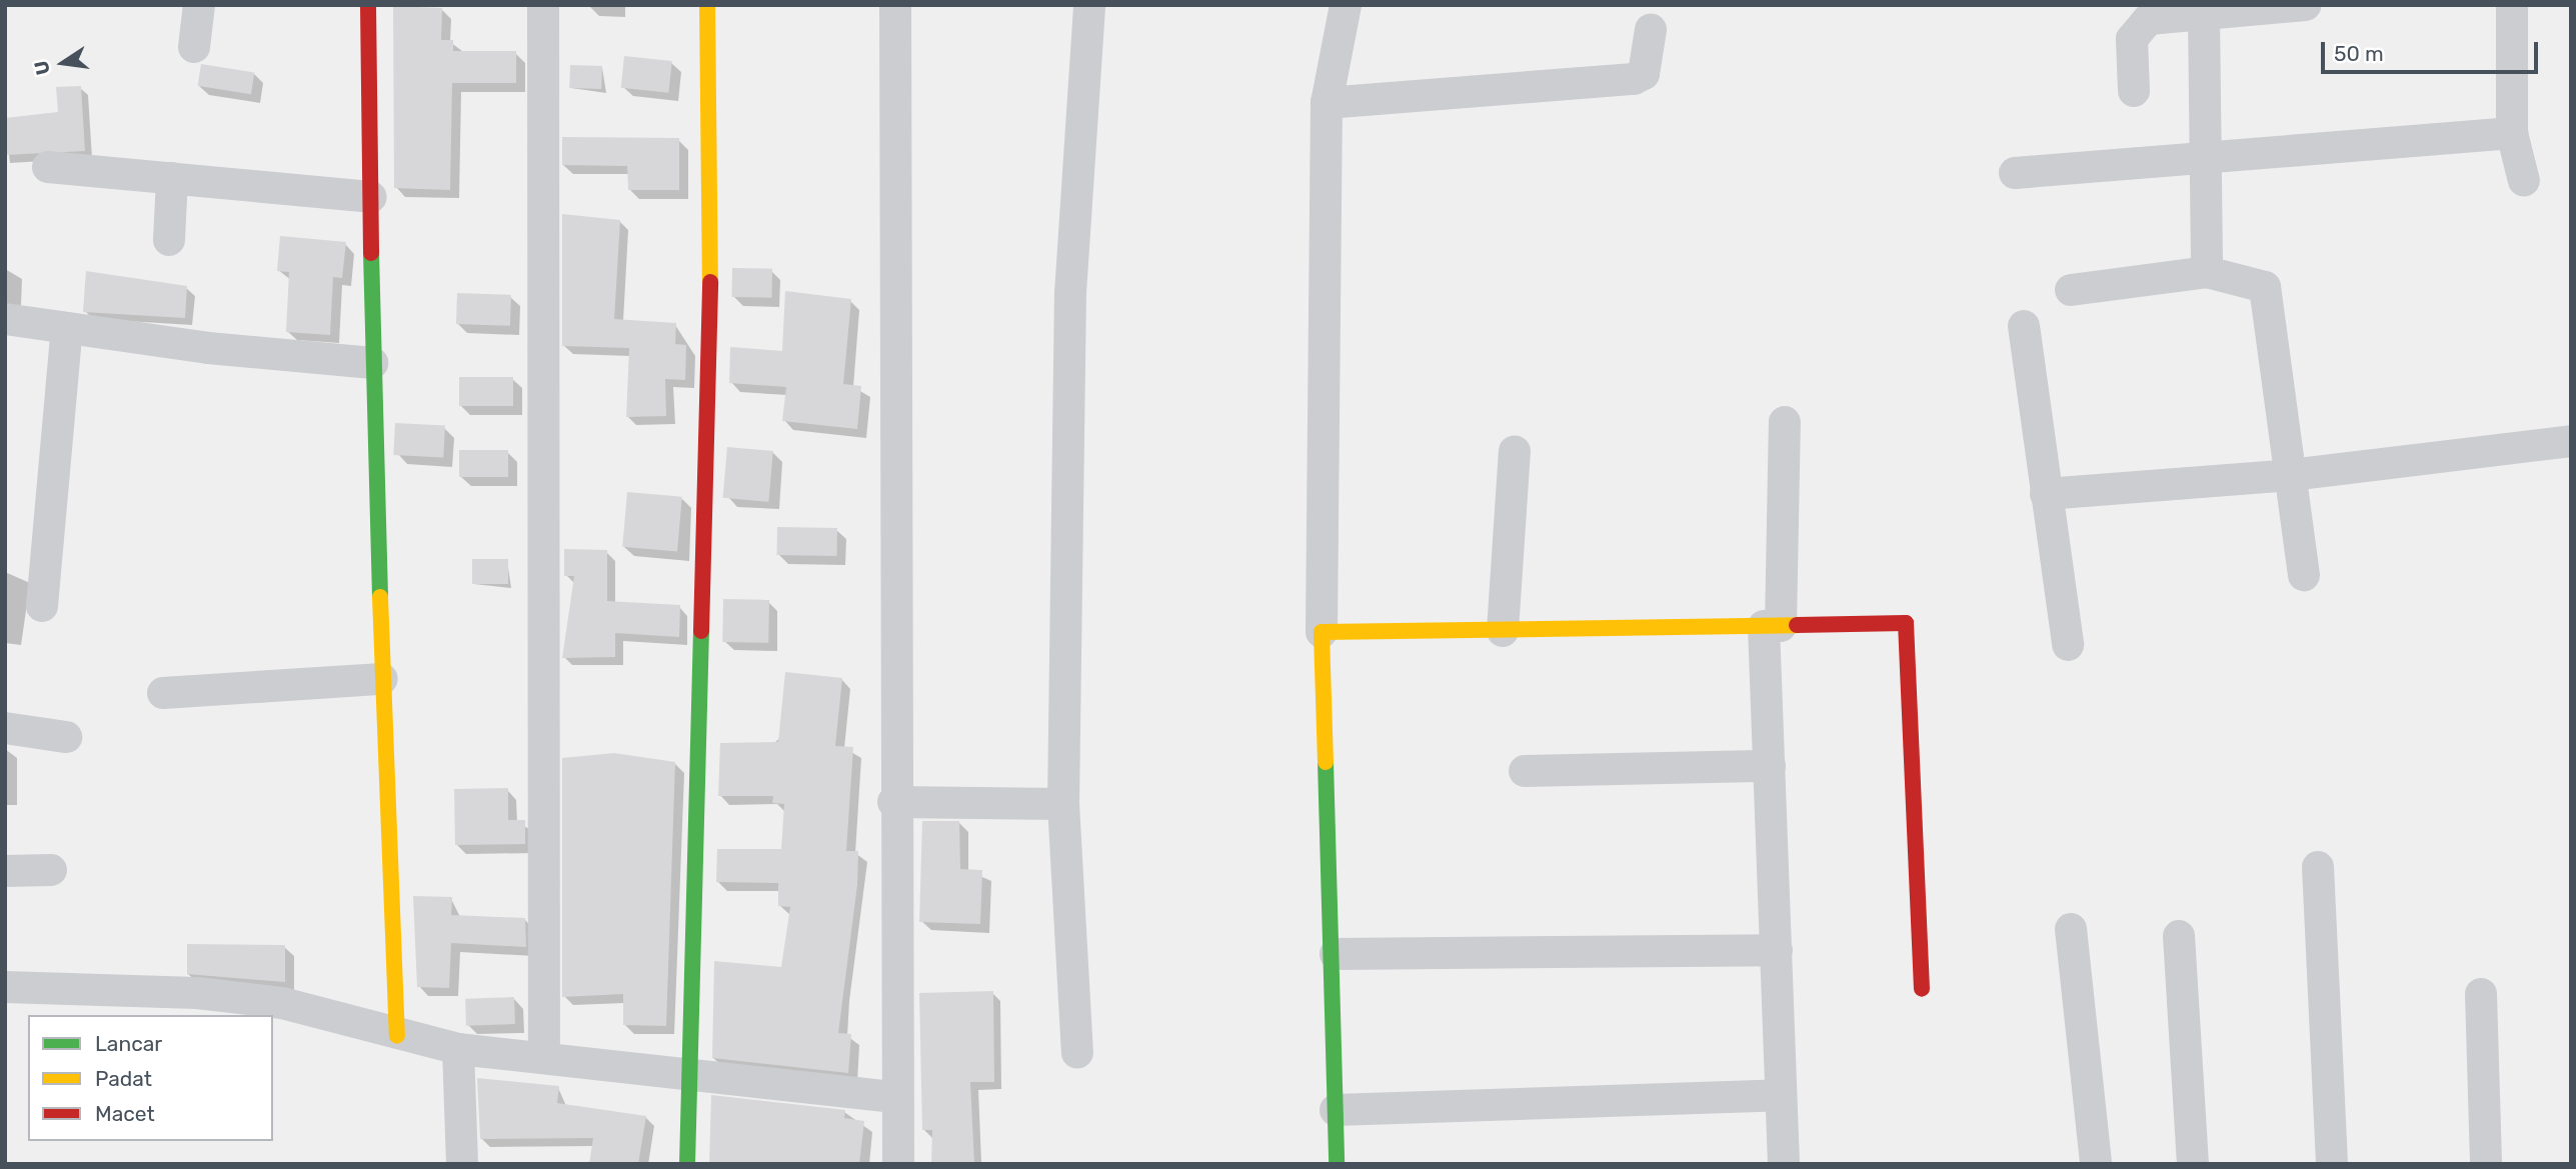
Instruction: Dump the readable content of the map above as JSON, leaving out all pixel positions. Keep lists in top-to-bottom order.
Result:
{
  "legend": ["Lancar", "Padat", "Macet"],
  "scale_bar": "50 m",
  "north": "left"
}
